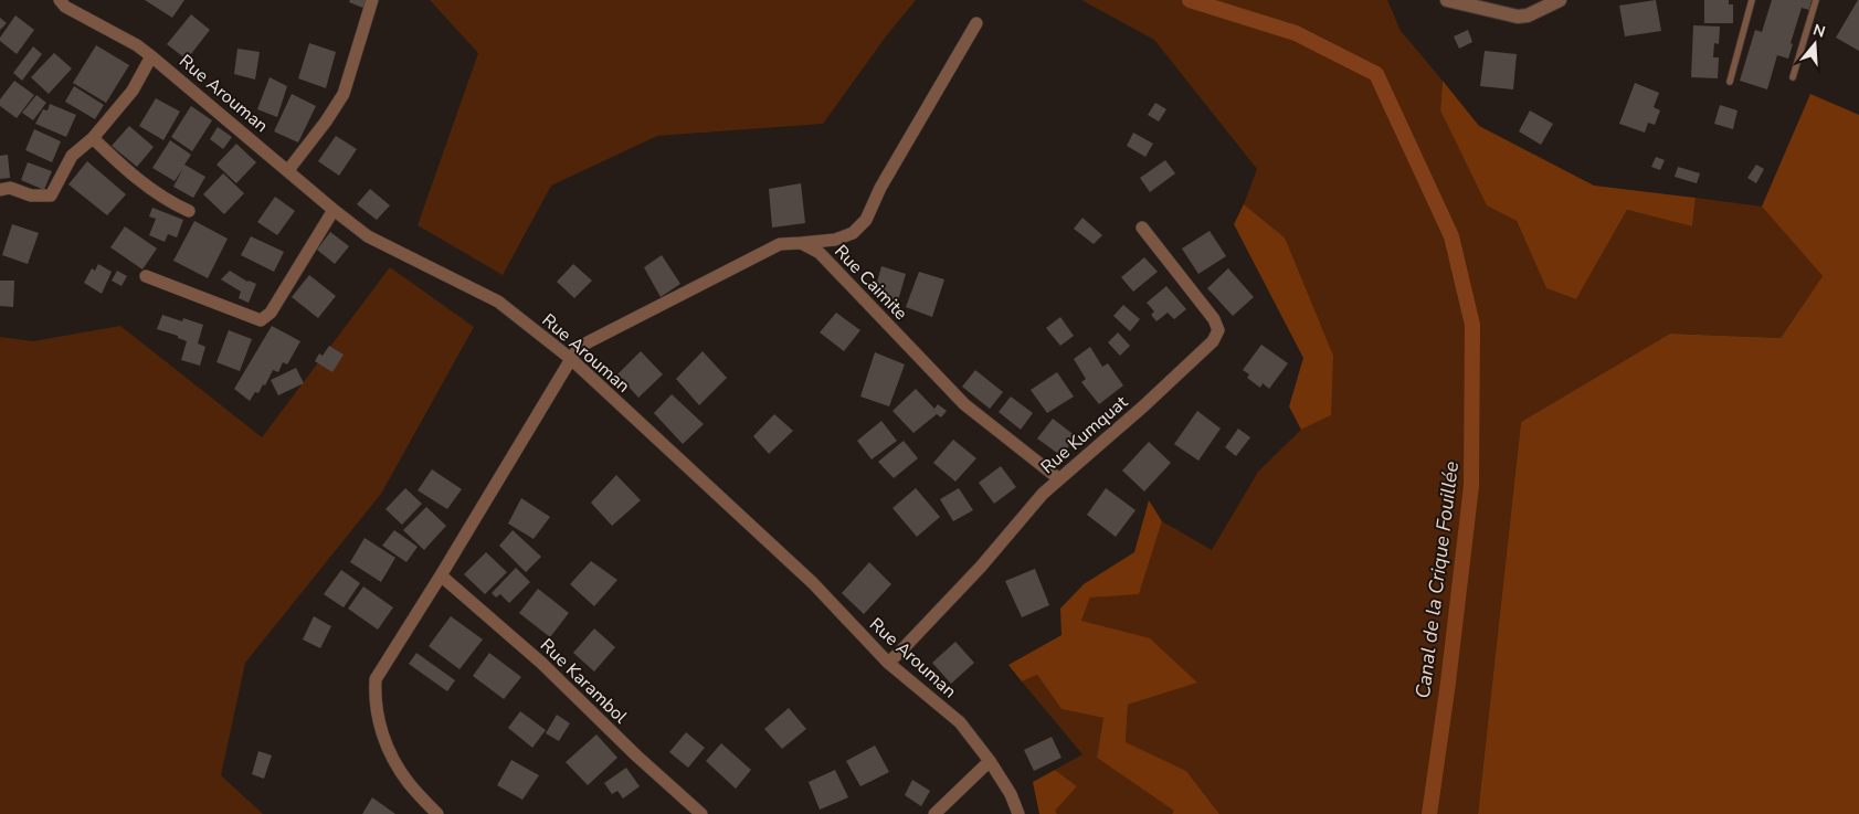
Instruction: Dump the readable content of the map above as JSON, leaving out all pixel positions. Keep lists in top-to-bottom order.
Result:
{
  "streets": {
    "street": [
      "Rue Arouman",
      "Rue Caimite",
      "Rue Kumquat",
      "Rue Karambol"
    ]
  },
  "crossings": [
    ["Rue Arouman", "Rue Kumquat"],
    ["Rue Caimite", "Rue Kumquat"]
  ],
  "water": ["Canal de la Crique Fouillée"],
  "north": "top"
}
